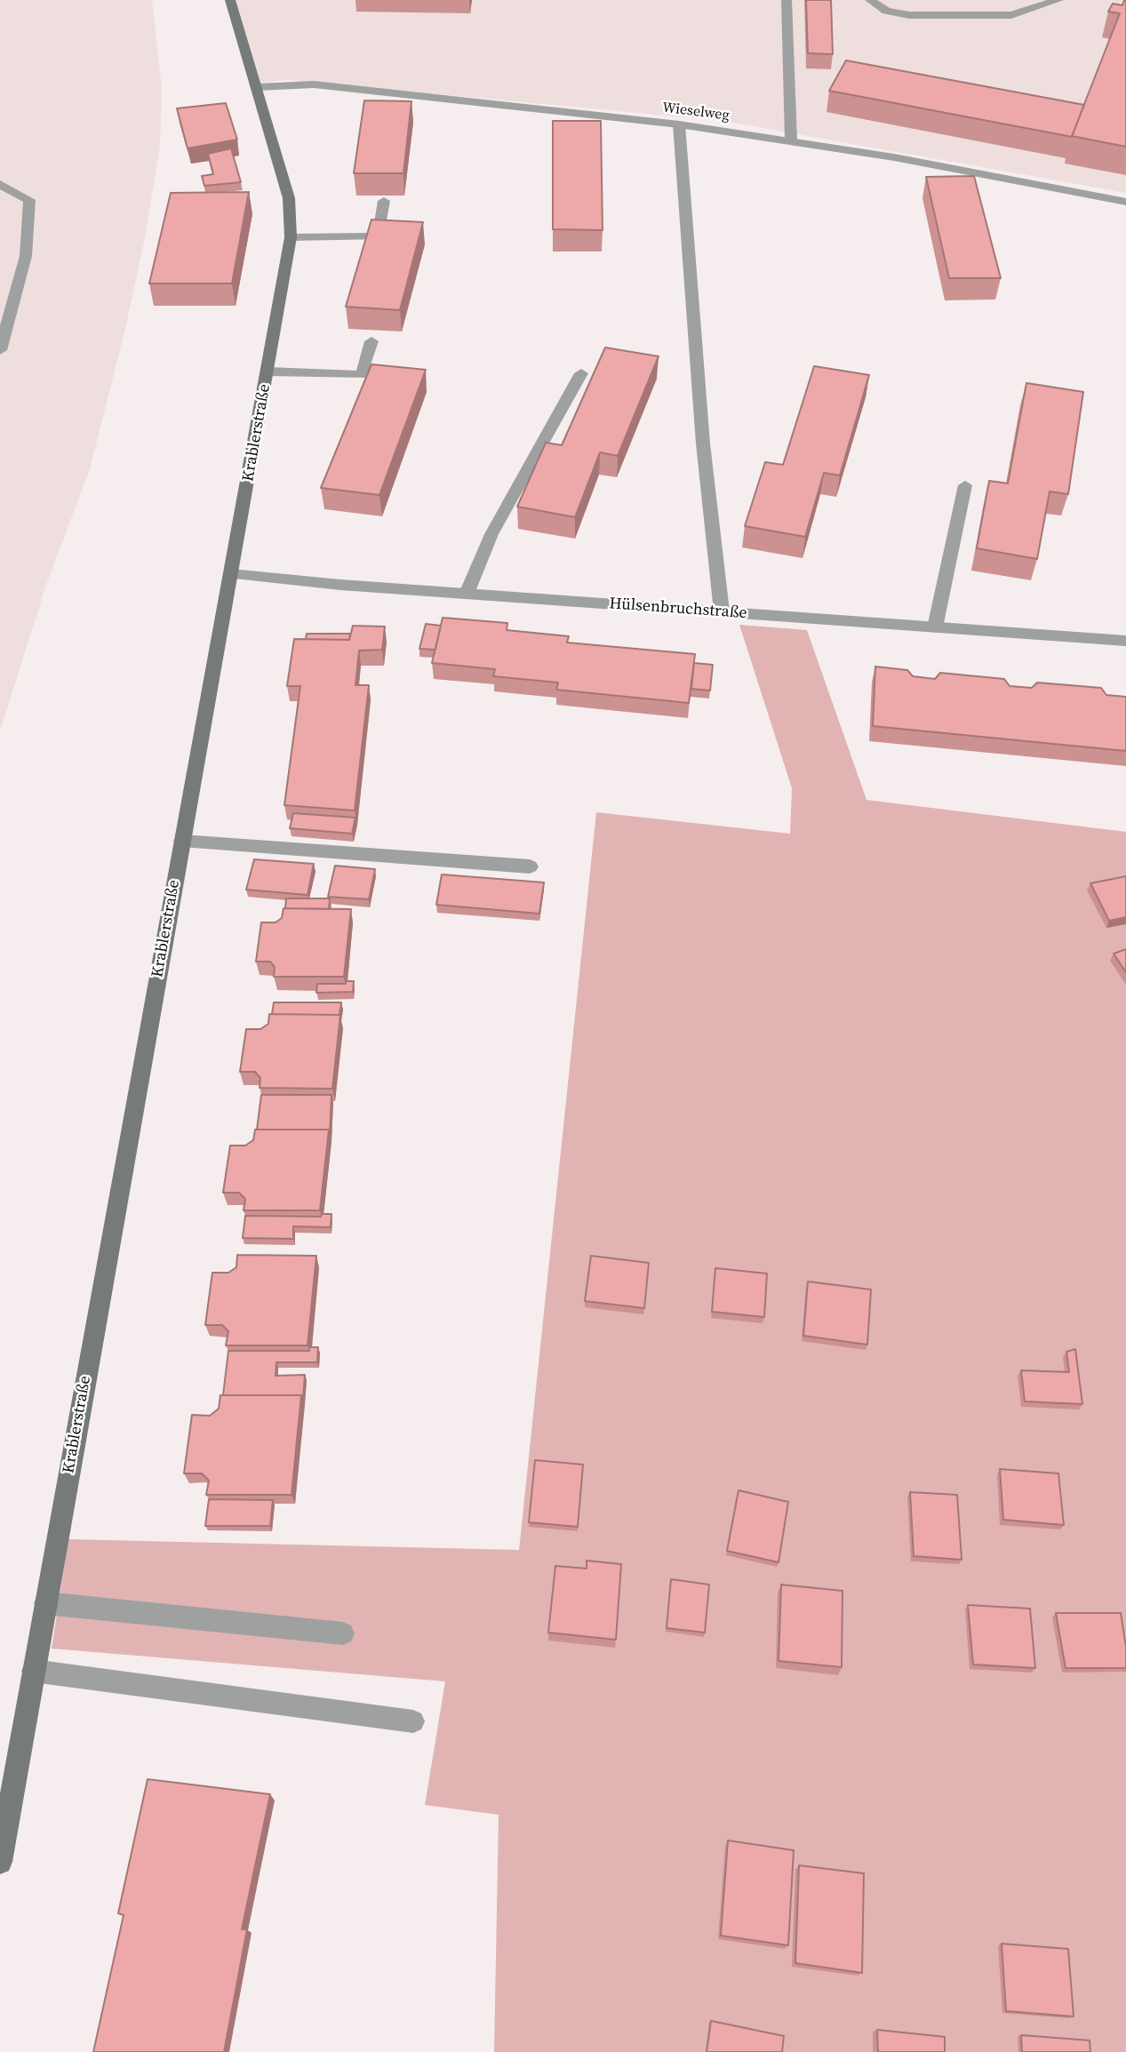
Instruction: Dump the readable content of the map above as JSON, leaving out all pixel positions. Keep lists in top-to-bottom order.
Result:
{
  "streets": {
    "street": ["Wieselweg", "Krablerstraße", "Hülsenbruchstraße"]
  },
  "crossings": [
    ["Wieselweg", "Krablerstraße"],
    ["Krablerstraße", "Hülsenbruchstraße"]
  ]
}
